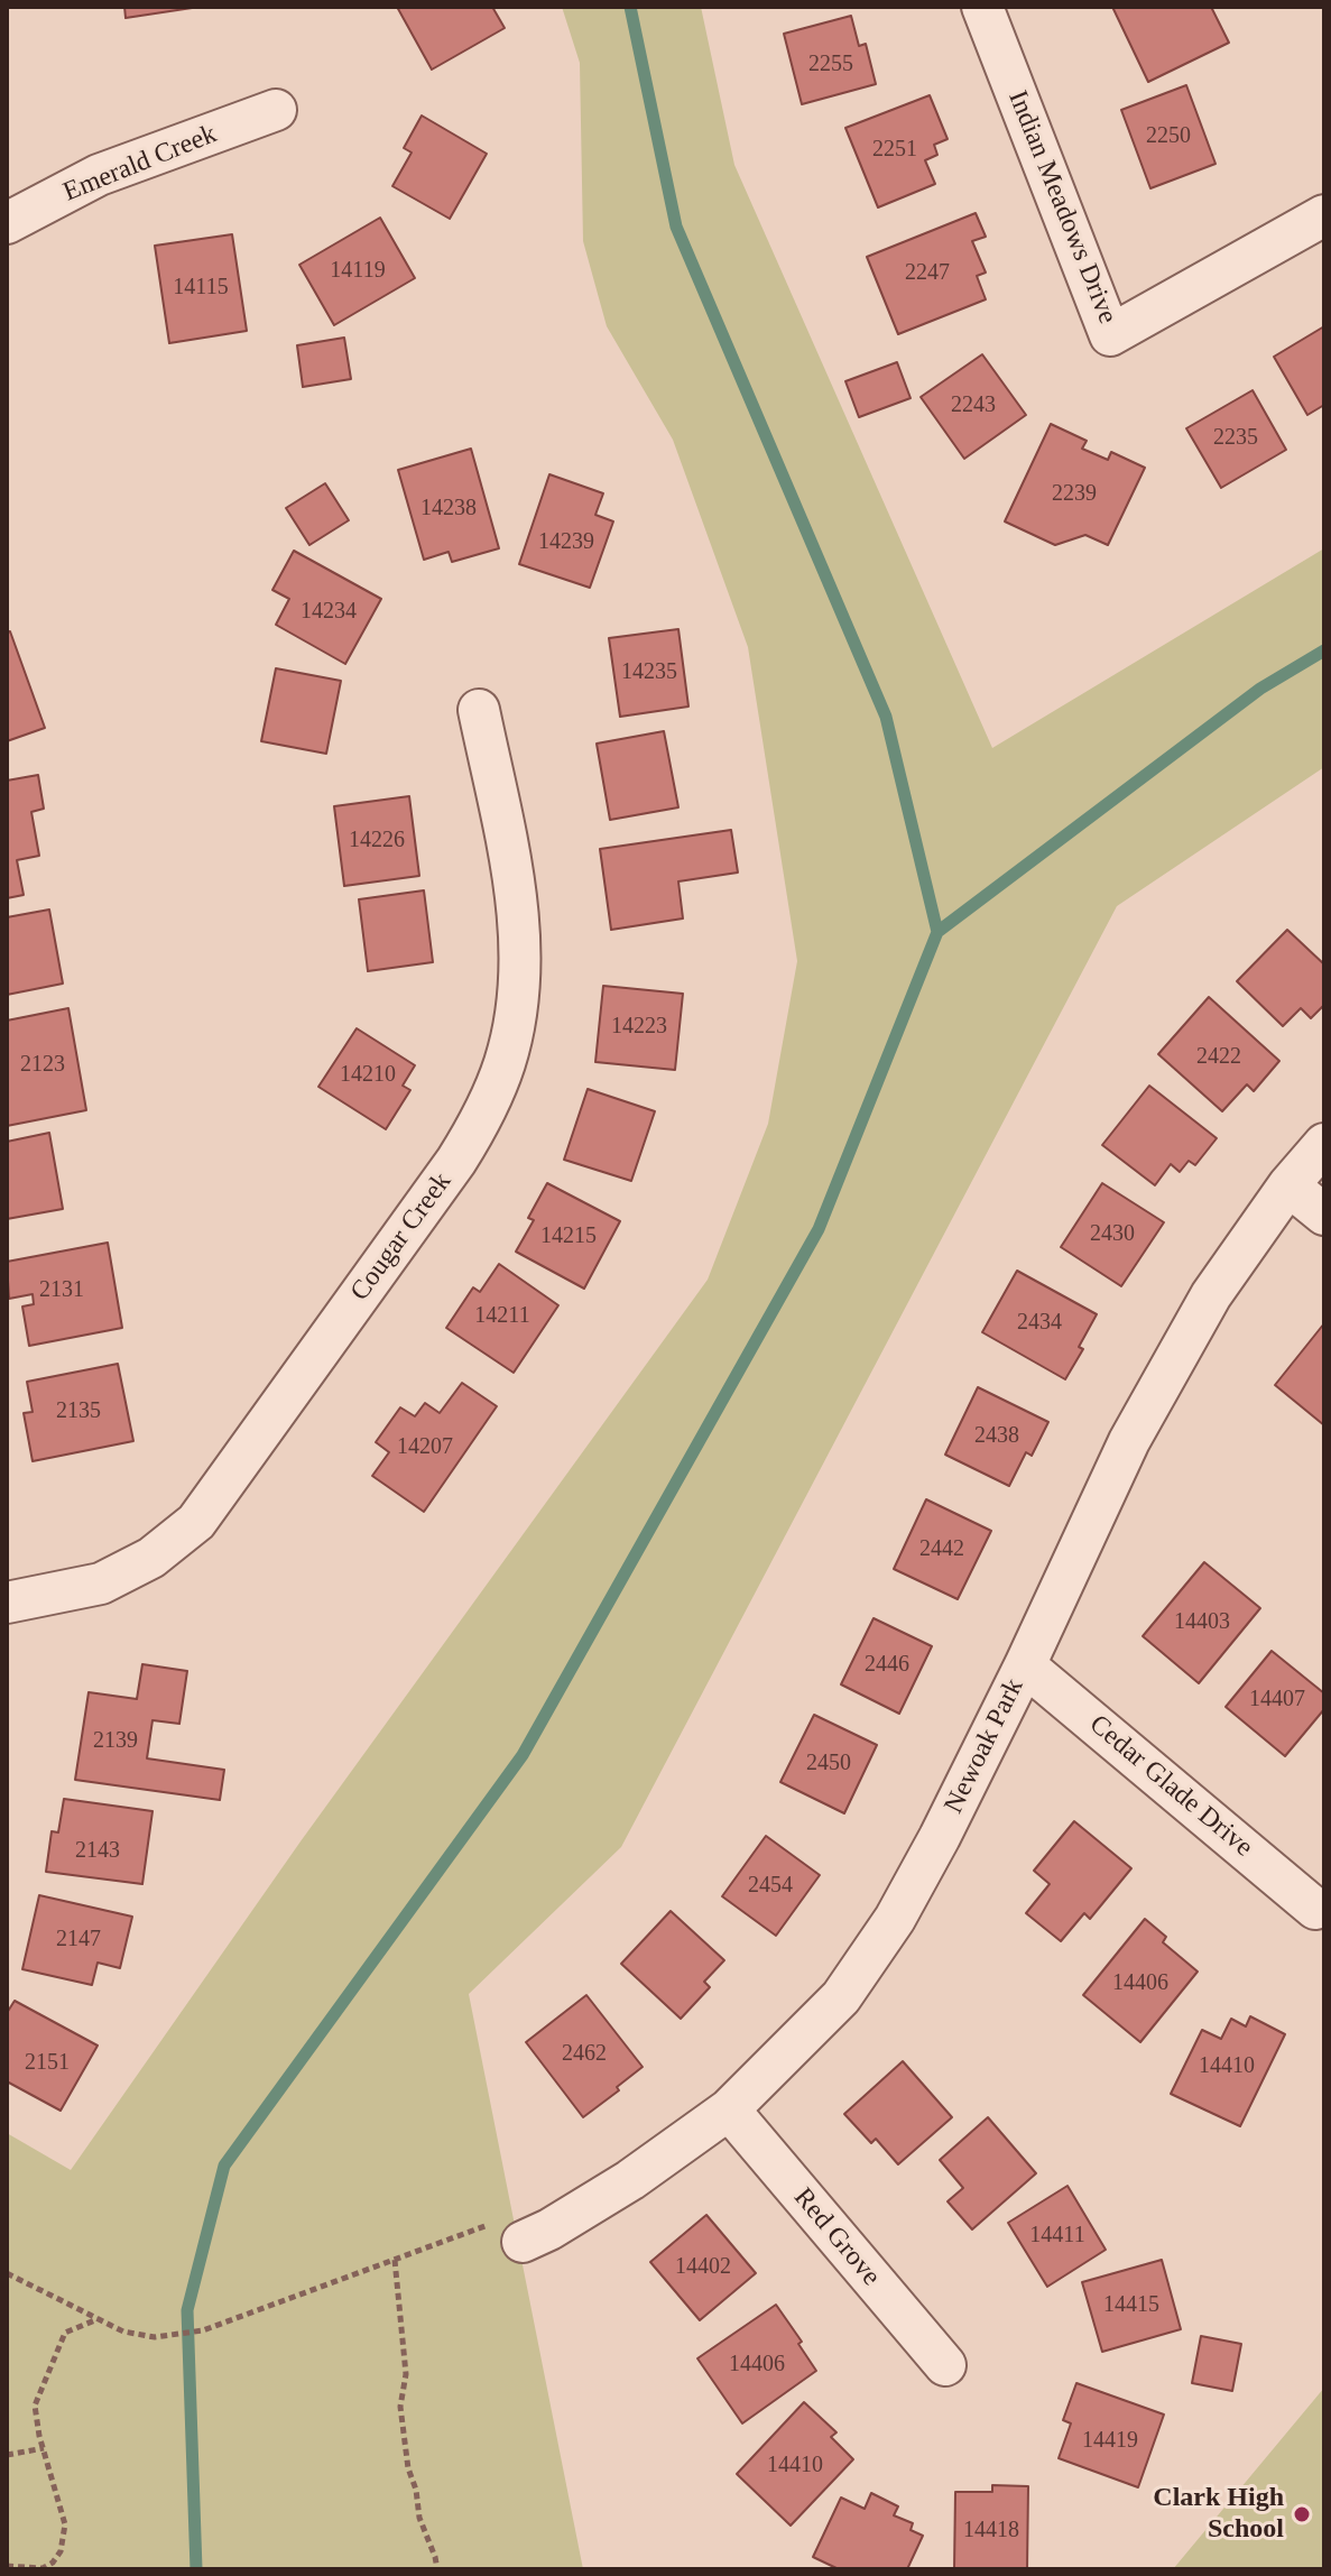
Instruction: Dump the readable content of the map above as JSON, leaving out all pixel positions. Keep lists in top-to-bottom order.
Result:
{
  "streets": {
    "street": [
      "Emerald Creek",
      "Indian Meadows Drive",
      "Cougar Creek",
      "Newoak Park",
      "Cedar Glade Drive",
      "Red Grove"
    ]
  },
  "crossings": [
    ["Newoak Park", "Cedar Glade Drive"],
    ["Newoak Park", "Red Grove"]
  ],
  "places": ["Clark High School"],
  "house_numbers": [
    "2255",
    "2250",
    "2251",
    "14119",
    "2247",
    "14115",
    "2243",
    "2235",
    "2239",
    "14238",
    "14239",
    "14234",
    "14235",
    "14226",
    "14223",
    "2422",
    "2123",
    "14210",
    "2430",
    "14215",
    "2131",
    "14211",
    "2434",
    "2135",
    "2438",
    "14207",
    "2442",
    "14403",
    "2446",
    "14407",
    "2139",
    "2450",
    "2143",
    "2454",
    "2147",
    "14406",
    "2462",
    "2151",
    "14410",
    "14411",
    "14402",
    "14415",
    "14406",
    "14419",
    "14410",
    "14418"
  ]
}
